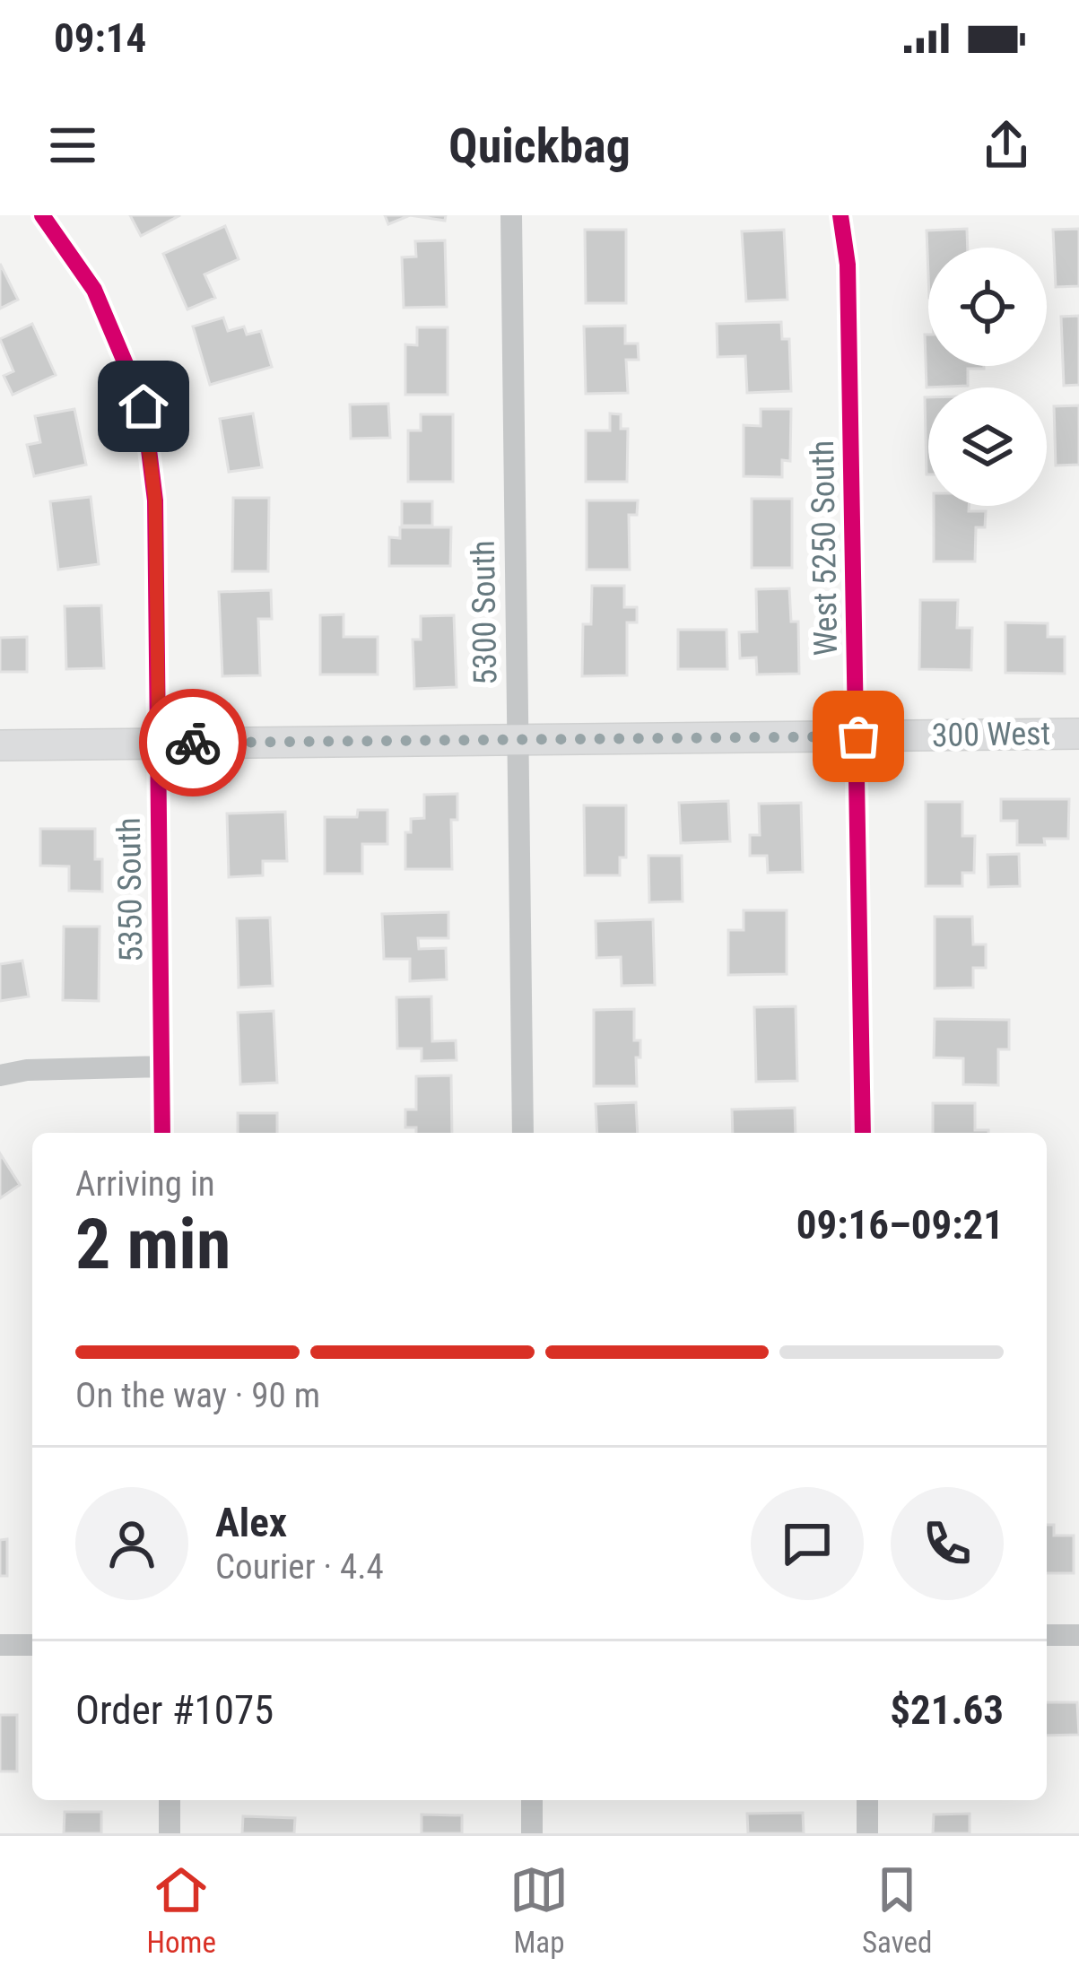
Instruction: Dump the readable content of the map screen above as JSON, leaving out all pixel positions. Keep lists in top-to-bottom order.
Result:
{
  "streets": {
    "main road": ["300 West"],
    "street": ["West 5250 South", "5300 South", "5350 South"]
  },
  "crossings": [
    ["West 5250 South", "300 West"],
    ["5300 South", "300 West"],
    ["300 West", "5350 South"]
  ],
  "page": {
    "status": "09:14",
    "header": "Quickbag",
    "heading": ["2 min", "Arriving in", "09:16–09:21"],
    "panel": [
      "Alex",
      "Courier · 4.4",
      "Order #1075",
      "$21.63"
    ],
    "bar": "On the way · 90 m",
    "tabs": ["Home", "Map", "Saved"]
  }
}
